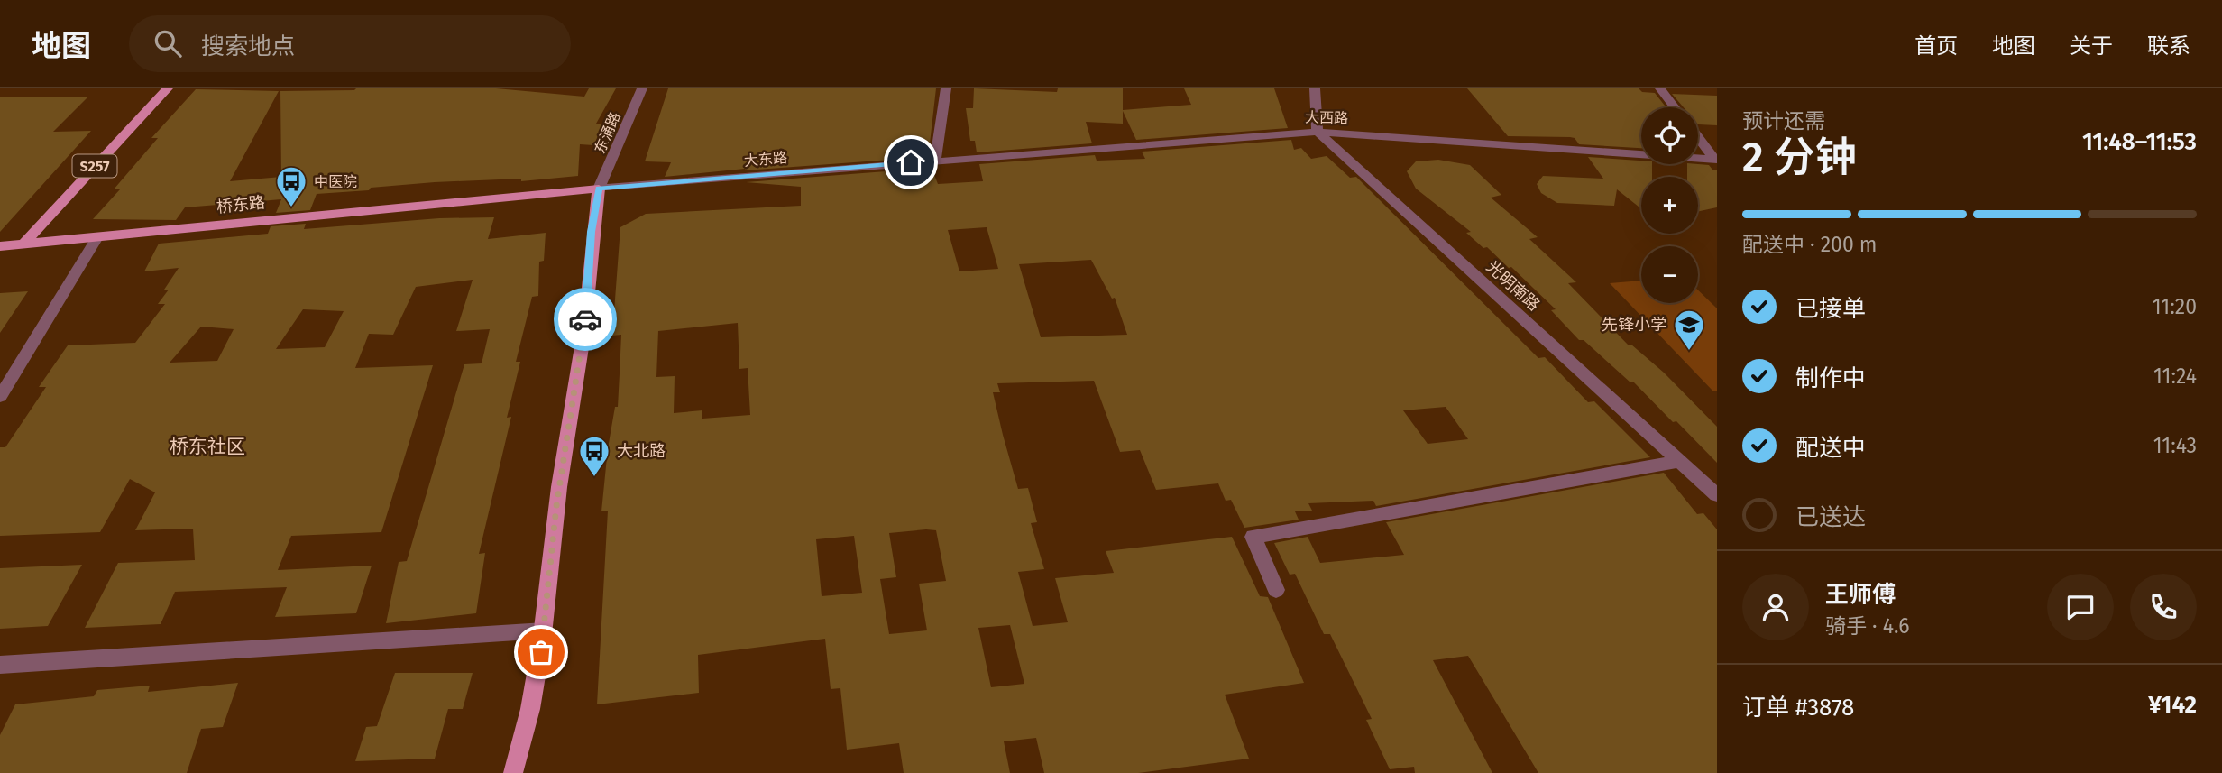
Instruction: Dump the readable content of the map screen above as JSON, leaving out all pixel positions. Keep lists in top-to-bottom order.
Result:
{
  "streets": {
    "main road": ["S257", "桥东路"],
    "street": [
      "大西路",
      "东涌路",
      "大东路",
      "光明南路"
    ]
  },
  "crossings": [
    ["大西路", "大东路"],
    ["大西路", "光明南路"],
    ["东涌路", "大东路"],
    ["东涌路", "桥东路"],
    ["大东路", "桥东路"],
    ["S257", "桥东路"]
  ],
  "districts": ["桥东社区"],
  "places": {
    "bus stop": ["中医院", "大北路"],
    "school or university": ["先锋小学"]
  },
  "page": {
    "header": "地图",
    "search": "搜索地点",
    "nav": [
      "首页",
      "地图",
      "关于",
      "联系"
    ],
    "heading": ["2 分钟", "预计还需", "11:48–11:53"],
    "panel": [
      "王师傅",
      "骑手 · 4.6",
      "订单 #3878",
      "¥142"
    ],
    "map_buttons": ["+", "−"],
    "bar": "配送中 · 200 m",
    "list": [
      ["已接单", "11:20"],
      ["制作中", "11:24"],
      ["配送中", "11:43"],
      "已送达"
    ]
  }
}
